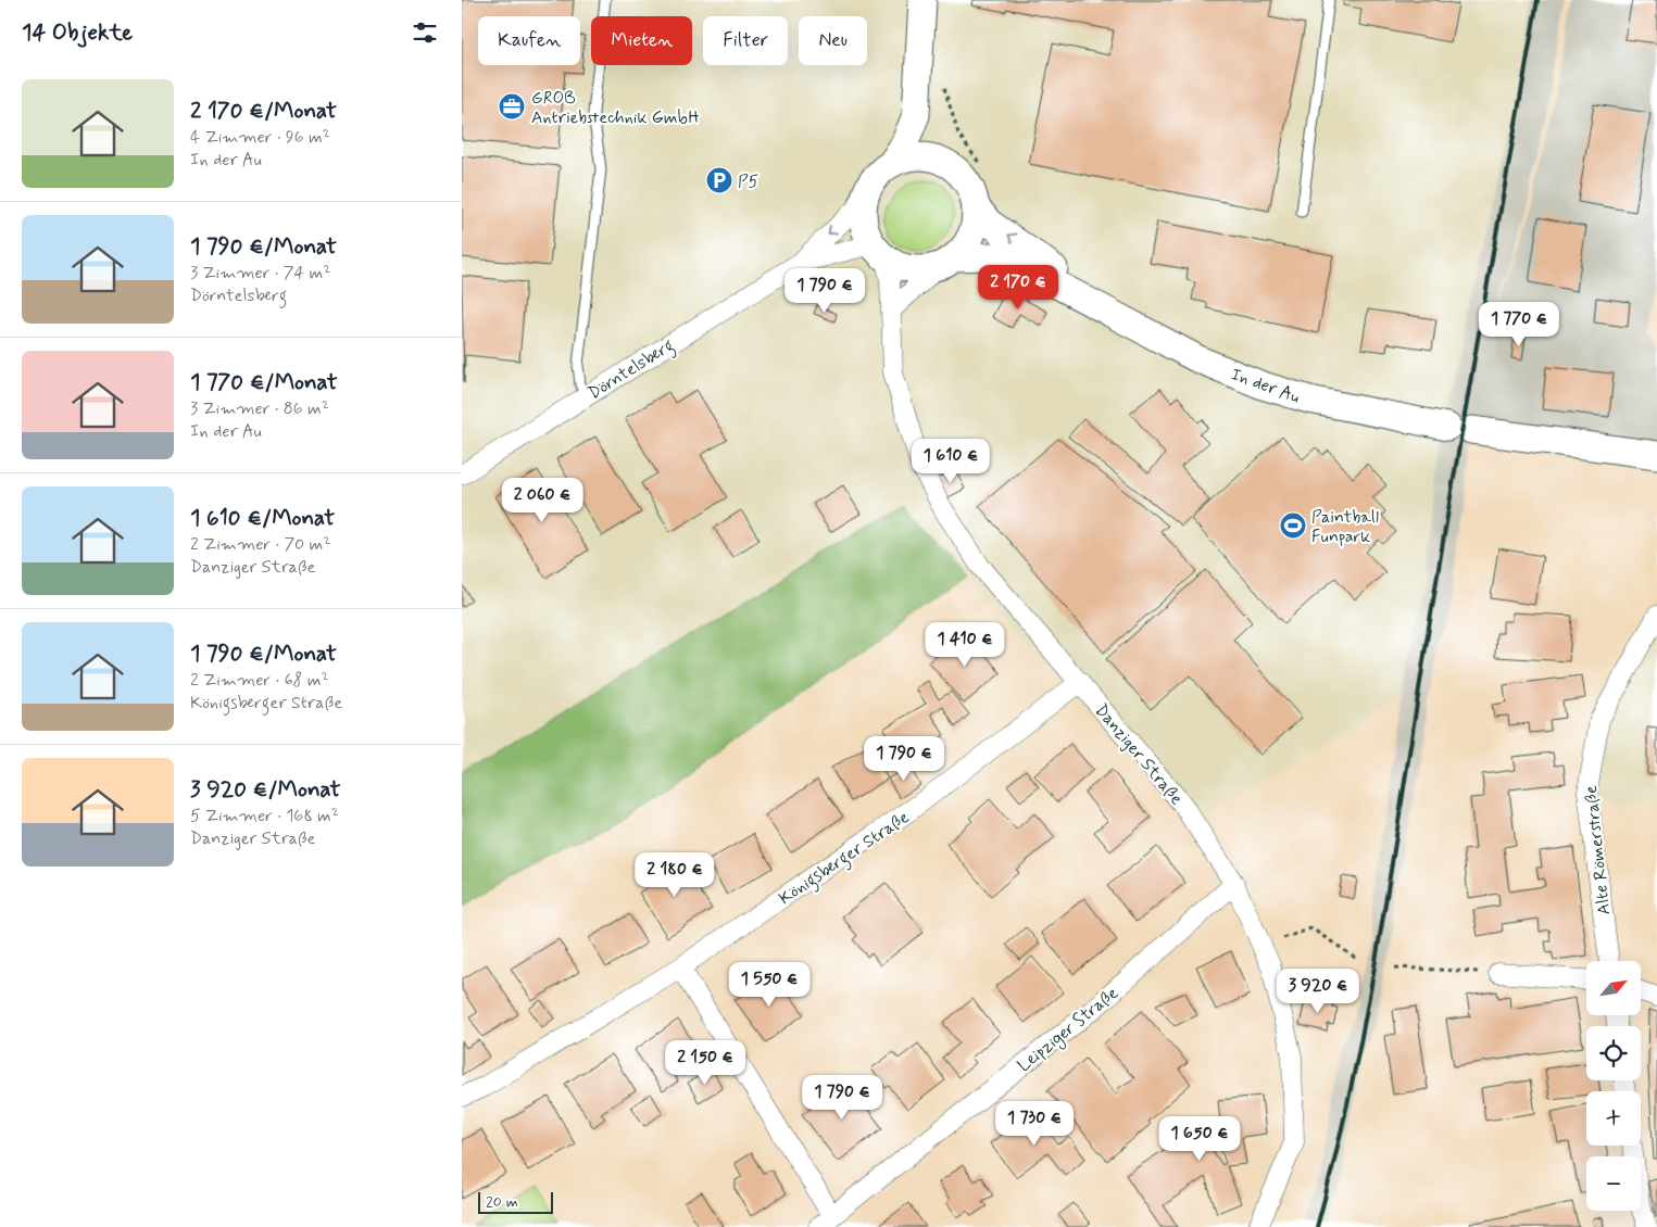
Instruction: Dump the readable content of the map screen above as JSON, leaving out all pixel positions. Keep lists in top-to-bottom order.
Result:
{
  "streets": {
    "street": [
      "Dörntelsberg",
      "In der Au",
      "Danziger Straße",
      "Alte Römerstraße",
      "Königsberger Straße",
      "Leipziger Straße"
    ]
  },
  "crossings": [
    ["Dörntelsberg", "In der Au"],
    ["Dörntelsberg", "Danziger Straße"],
    ["In der Au", "Danziger Straße"],
    ["Danziger Straße", "Königsberger Straße"],
    ["Danziger Straße", "Leipziger Straße"]
  ],
  "places": {
    "office": ["GROB Antriebstechnik GmbH"],
    "parking": ["P5"],
    "sports": ["Paintball Funpark"]
  },
  "scale_bar": "20 m",
  "north": "top right",
  "page": {
    "heading": "14 Objekte",
    "chip": [
      "Kaufen",
      "Mieten",
      "Filter",
      "Neu"
    ],
    "list": [
      {
        "name": "2 170 €/Monat",
        "note": "4 Zimmer · 96 m² · In der Au"
      },
      {
        "name": "1 790 €/Monat",
        "note": "3 Zimmer · 74 m² · Dörntelsberg"
      },
      {
        "name": "1 770 €/Monat",
        "note": "3 Zimmer · 86 m² · In der Au"
      },
      {
        "name": "1 610 €/Monat",
        "note": "2 Zimmer · 70 m² · Danziger Straße"
      },
      {
        "name": "1 790 €/Monat",
        "note": "2 Zimmer · 68 m² · Königsberger Straße"
      },
      {
        "name": "3 920 €/Monat",
        "note": "5 Zimmer · 168 m² · Danziger Straße"
      }
    ],
    "price": [
      "2 170 €",
      "1 790 €",
      "1 770 €",
      "1 610 €",
      "2 060 €",
      "1 410 €",
      "1 790 €",
      "2 180 €",
      "1 550 €",
      "3 920 €",
      "2 150 €",
      "1 790 €",
      "1 730 €",
      "1 650 €"
    ],
    "map_buttons": ["+", "−"],
    "scale": "20 m"
  }
}
